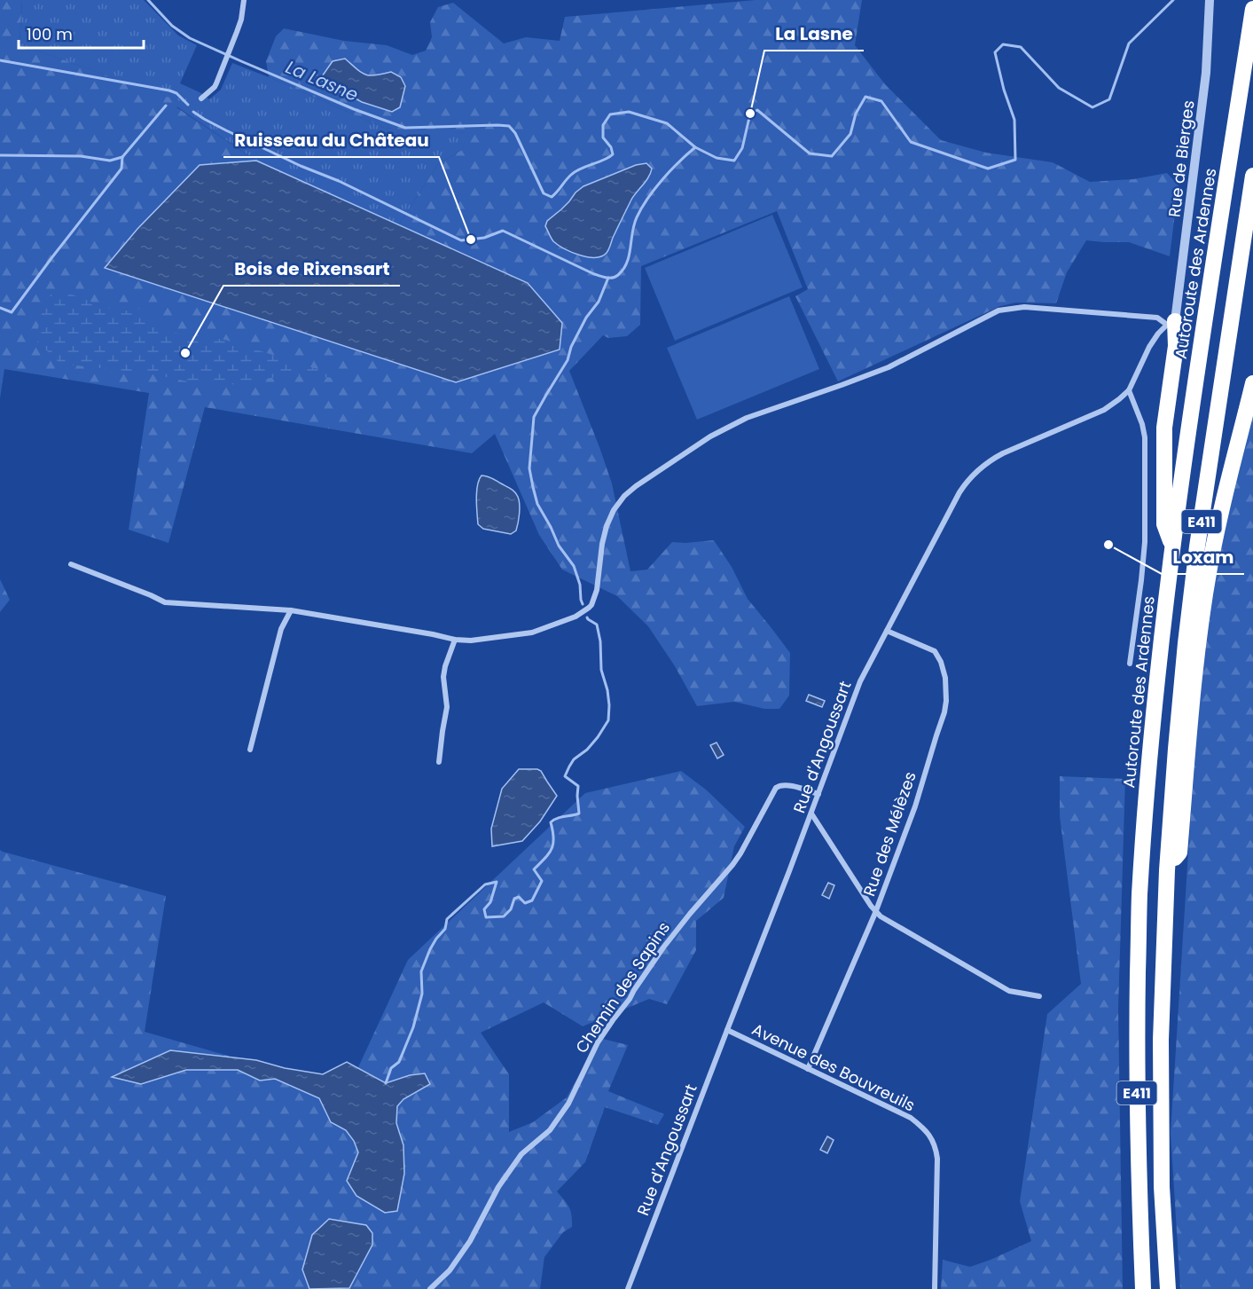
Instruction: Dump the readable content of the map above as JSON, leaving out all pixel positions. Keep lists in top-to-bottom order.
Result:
{
  "streets": {
    "highway": ["Autoroute des Ardennes", "E411"],
    "street": [
      "Rue de Bierges",
      "Rue d'Angoussart",
      "Rue des Mélèzes",
      "Chemin des Sapins",
      "Avenue des Bouvreuils"
    ]
  },
  "crossings": [
    ["Rue de Bierges", "Rue d'Angoussart"],
    ["Rue d'Angoussart", "Rue des Mélèzes"],
    ["Rue d'Angoussart", "Chemin des Sapins"],
    ["Rue d'Angoussart", "Avenue des Bouvreuils"],
    ["Rue des Mélèzes", "Avenue des Bouvreuils"]
  ],
  "water": ["La Lasne"],
  "places": [
    "La Lasne",
    "Ruisseau du Château",
    "Bois de Rixensart",
    "Loxam"
  ],
  "scale_bar": "100 m"
}
